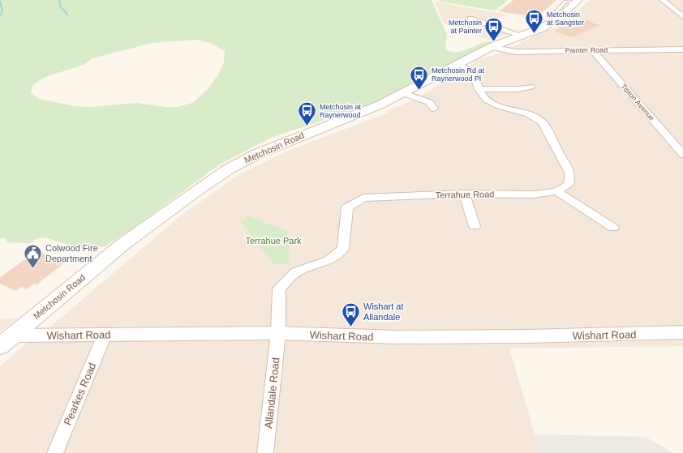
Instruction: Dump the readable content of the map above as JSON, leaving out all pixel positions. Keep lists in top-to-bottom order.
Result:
{
  "streets": {
    "main road": ["Metchosin Road"],
    "street": [
      "Painter Road",
      "Tipton Avenue",
      "Terrahue Road",
      "Wishart Road",
      "Allandale Road",
      "Pearkes Road"
    ]
  },
  "crossings": [
    ["Painter Road", "Tipton Avenue"],
    ["Painter Road", "Metchosin Road"],
    ["Metchosin Road", "Terrahue Road"],
    ["Metchosin Road", "Wishart Road"],
    ["Terrahue Road", "Wishart Road"],
    ["Terrahue Road", "Allandale Road"],
    ["Wishart Road", "Allandale Road"],
    ["Wishart Road", "Pearkes Road"]
  ],
  "parks": ["Terrahue Park"],
  "places": {
    "bus stop": [
      "Metchosin at Sangster",
      "Metchosin at Painter",
      "Metchosin Rd at Raynerwood Pl",
      "Metchosin at Raynerwood",
      "Wishart at Allandale"
    ],
    "public building": ["Colwood Fire Department"]
  }
}
